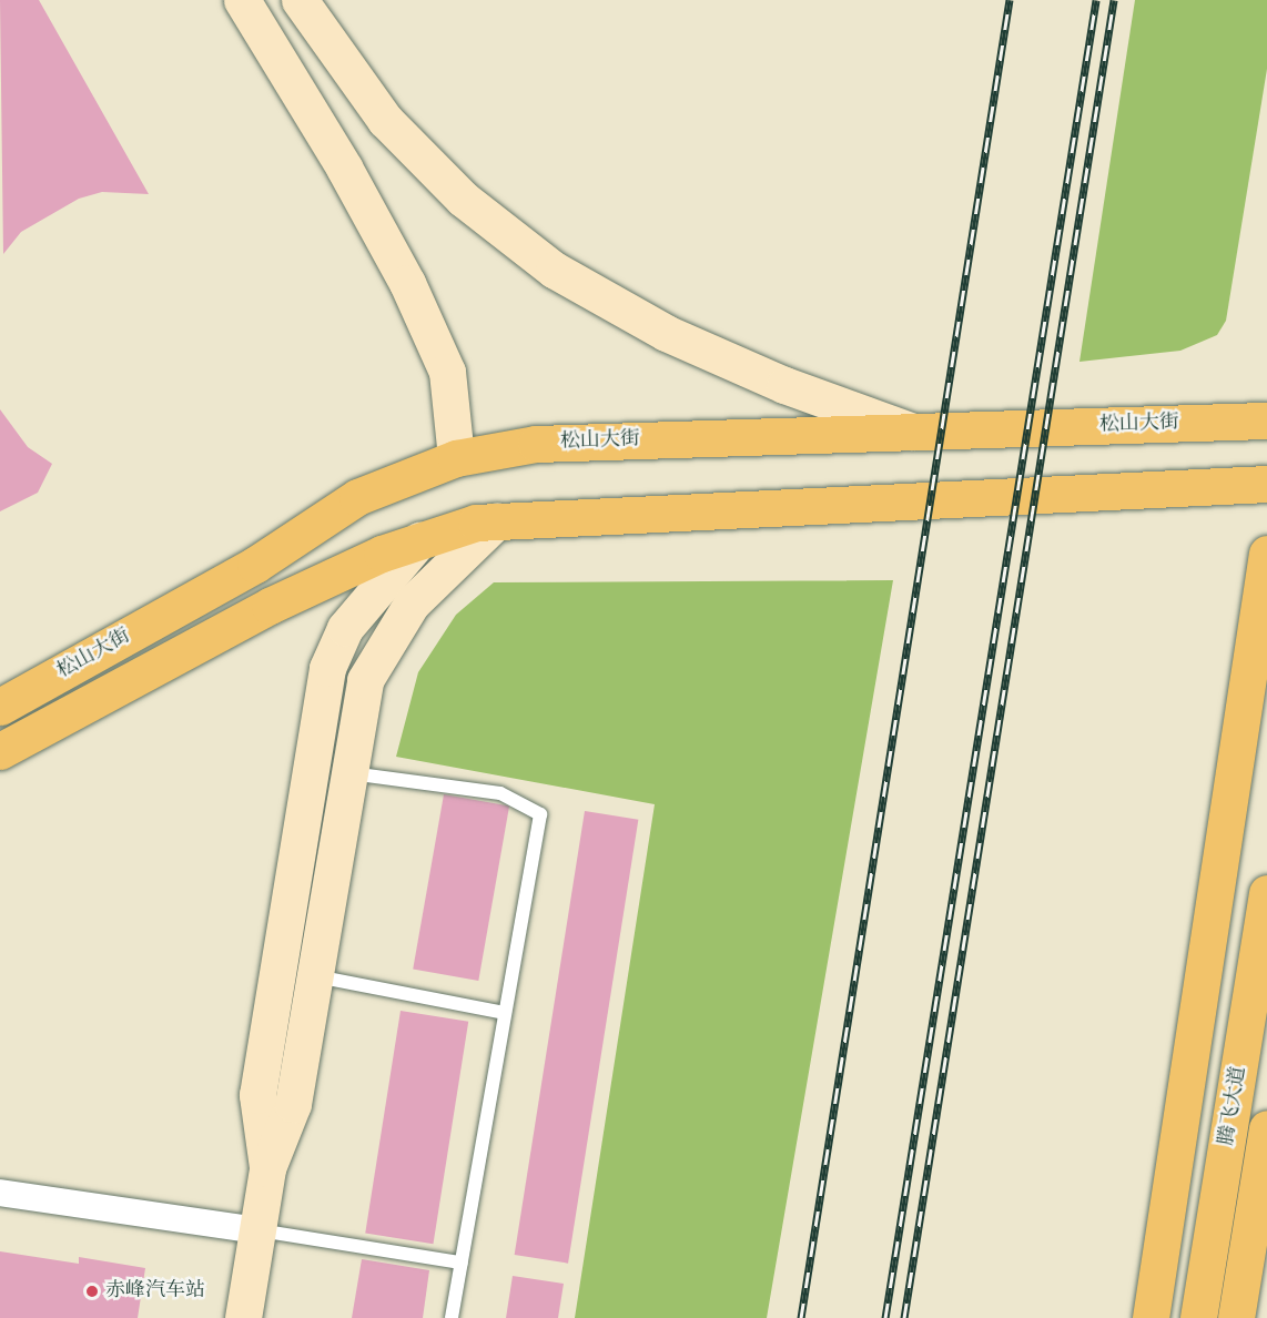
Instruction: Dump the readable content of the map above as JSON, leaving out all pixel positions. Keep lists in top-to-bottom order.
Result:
{
  "streets": {
    "main road": ["松山大街", "腾飞大道"]
  },
  "places": ["赤峰汽车站"]
}
